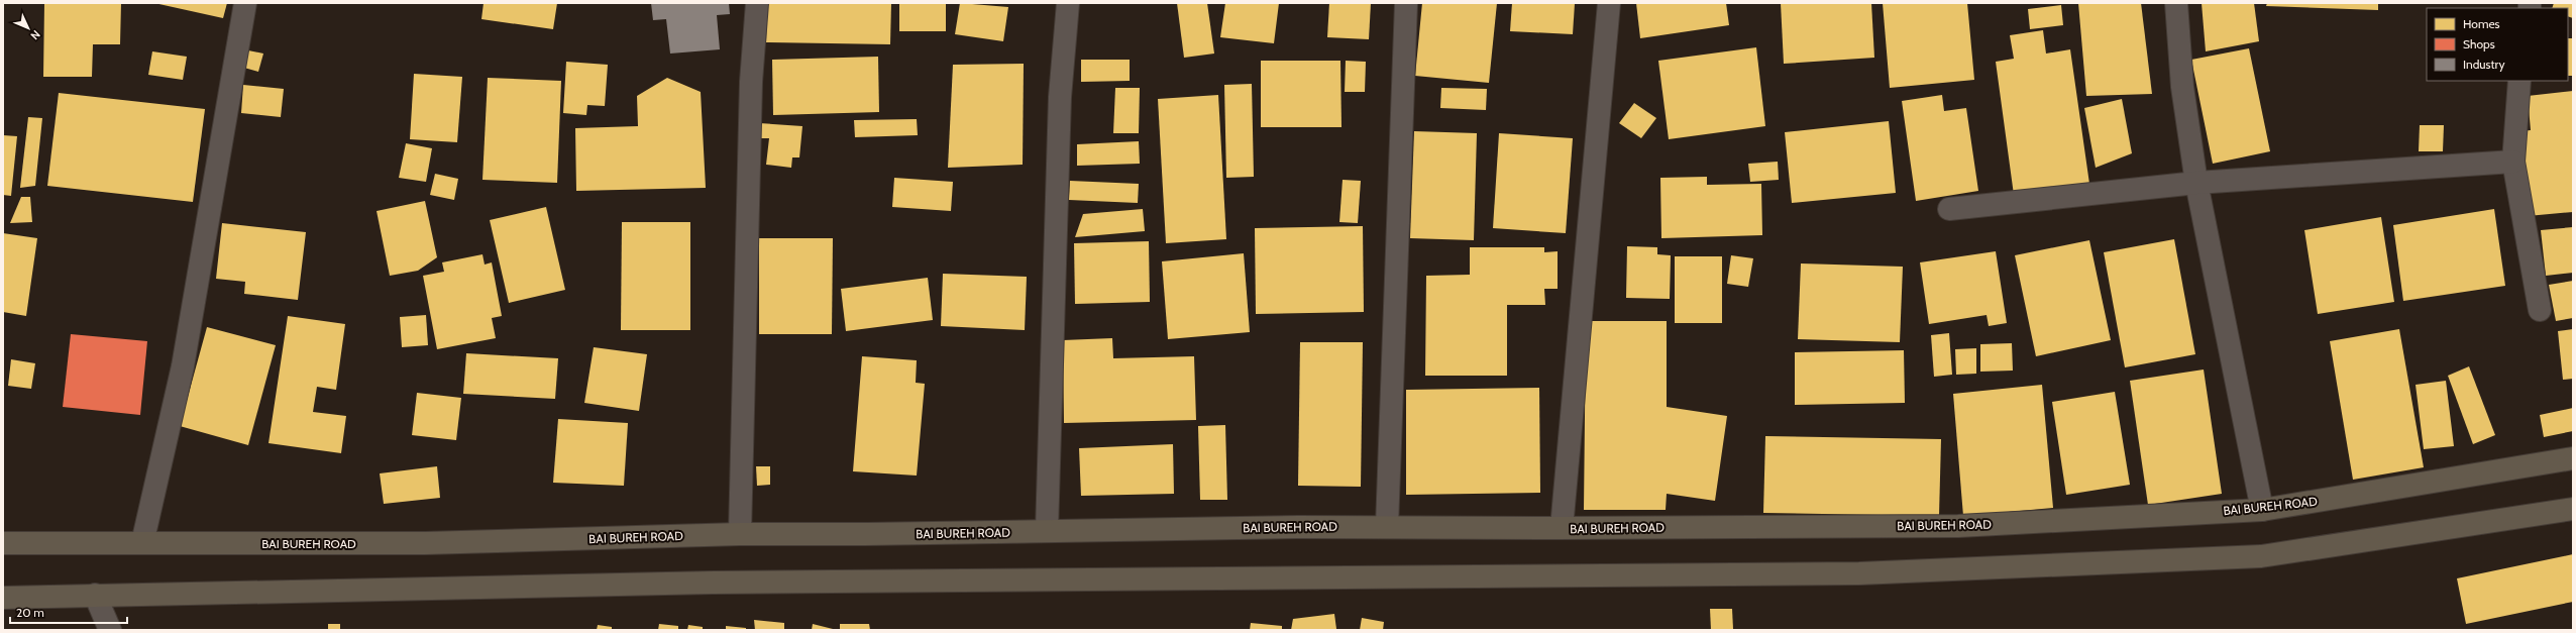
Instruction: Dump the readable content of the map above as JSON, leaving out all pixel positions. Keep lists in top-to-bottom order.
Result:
{
  "streets": {
    "highway": ["BAI BUREH ROAD"]
  },
  "legend": ["Homes", "Shops", "Industry"],
  "scale_bar": "20 m",
  "north": "bottom right"
}
